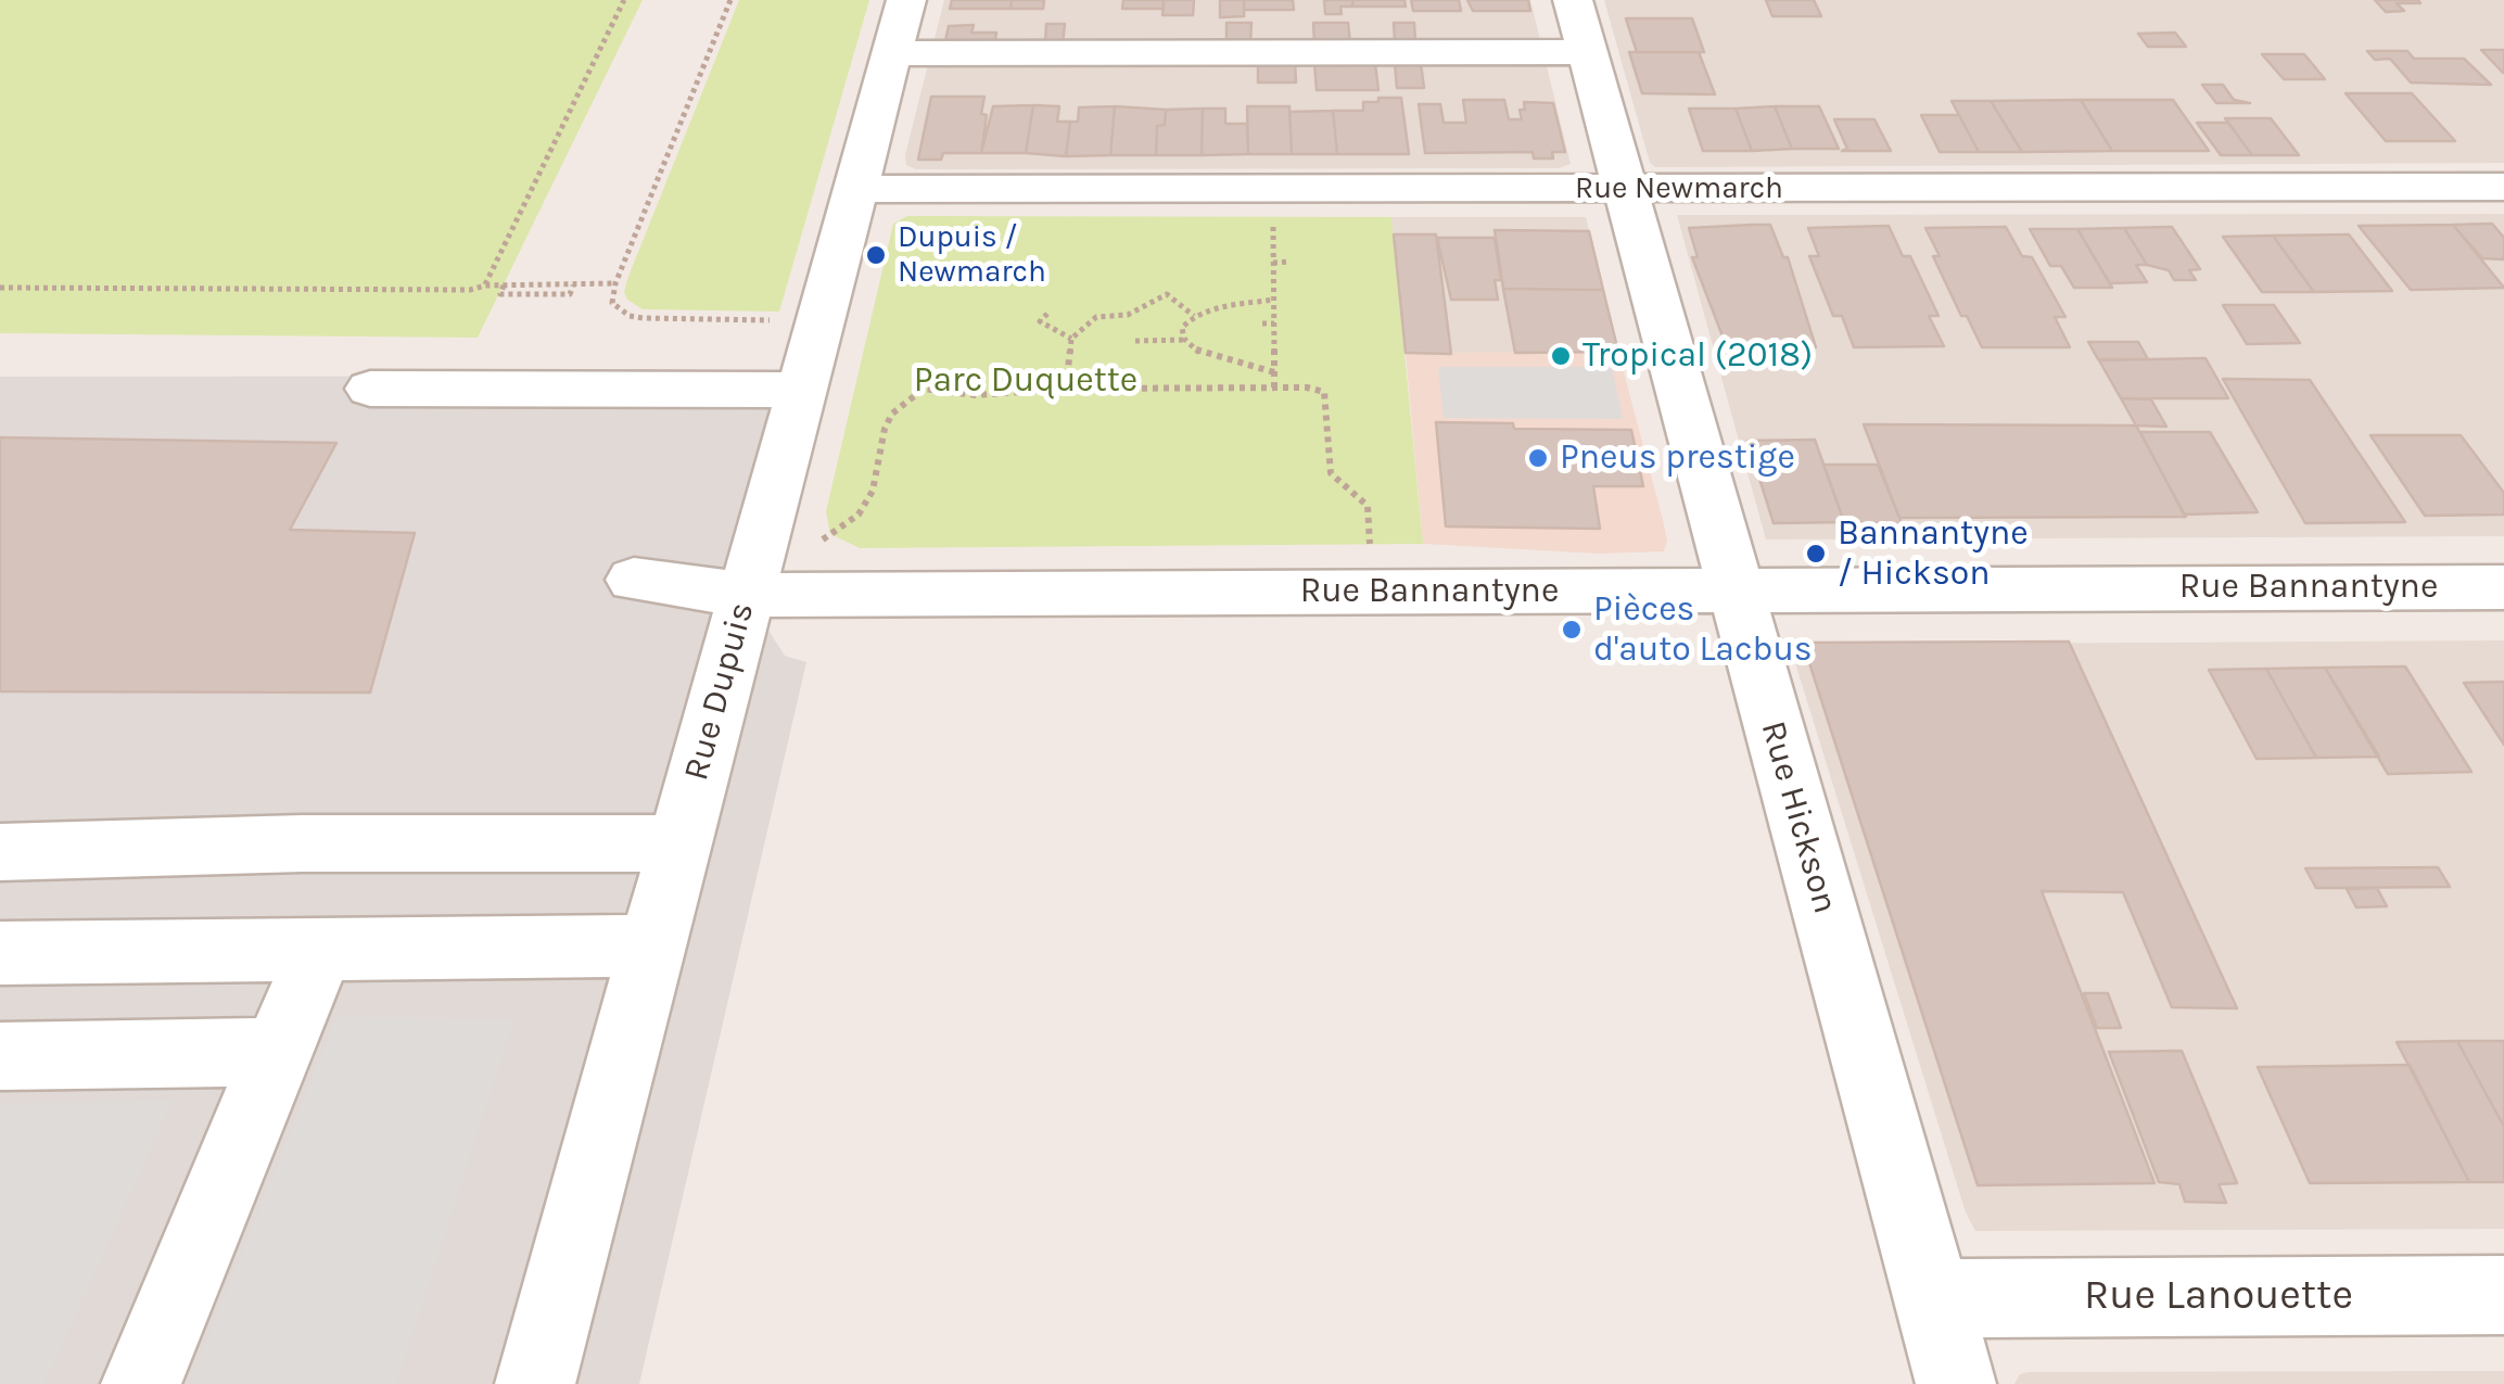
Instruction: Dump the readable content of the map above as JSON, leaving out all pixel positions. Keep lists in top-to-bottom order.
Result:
{
  "streets": {
    "street": [
      "Rue Newmarch",
      "Rue Bannantyne",
      "Rue Dupuis",
      "Rue Hickson",
      "Rue Lanouette"
    ]
  },
  "crossings": [
    ["Rue Newmarch", "Rue Dupuis"],
    ["Rue Newmarch", "Rue Hickson"],
    ["Rue Bannantyne", "Rue Dupuis"],
    ["Rue Bannantyne", "Rue Hickson"],
    ["Rue Hickson", "Rue Lanouette"]
  ],
  "parks": ["Parc Duquette"],
  "places": [
    "Dupuis / Newmarch",
    "Tropical (2018)",
    "Pneus prestige",
    "Bannantyne / Hickson",
    "Pièces d'auto Lacbus"
  ]
}
